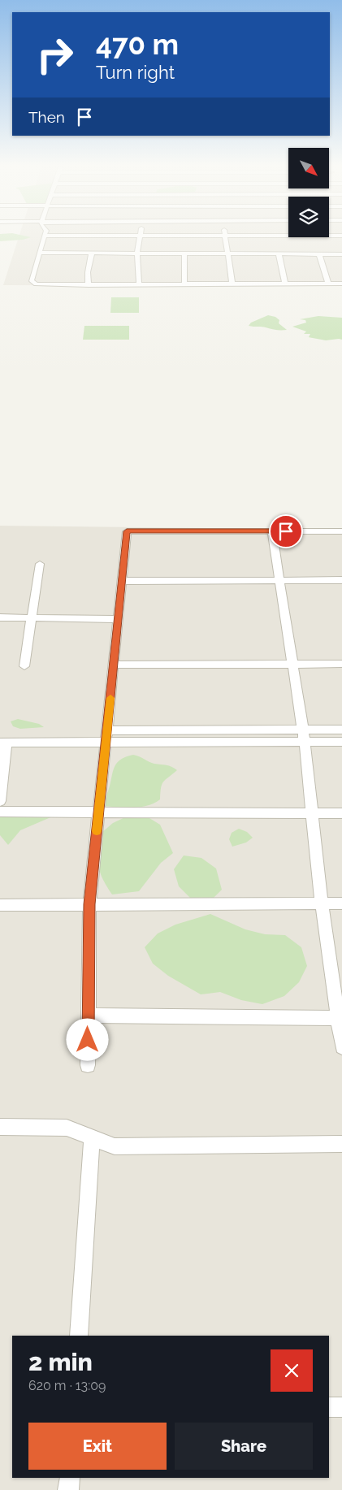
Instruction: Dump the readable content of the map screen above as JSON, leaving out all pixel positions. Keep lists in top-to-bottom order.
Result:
{
  "north": "bottom right",
  "page": {
    "turn": ["470 m", "Turn right"],
    "then": "Then",
    "heading": ["2 min", "620 m · 13:09"],
    "buttons": ["Exit", "Share"]
  }
}
